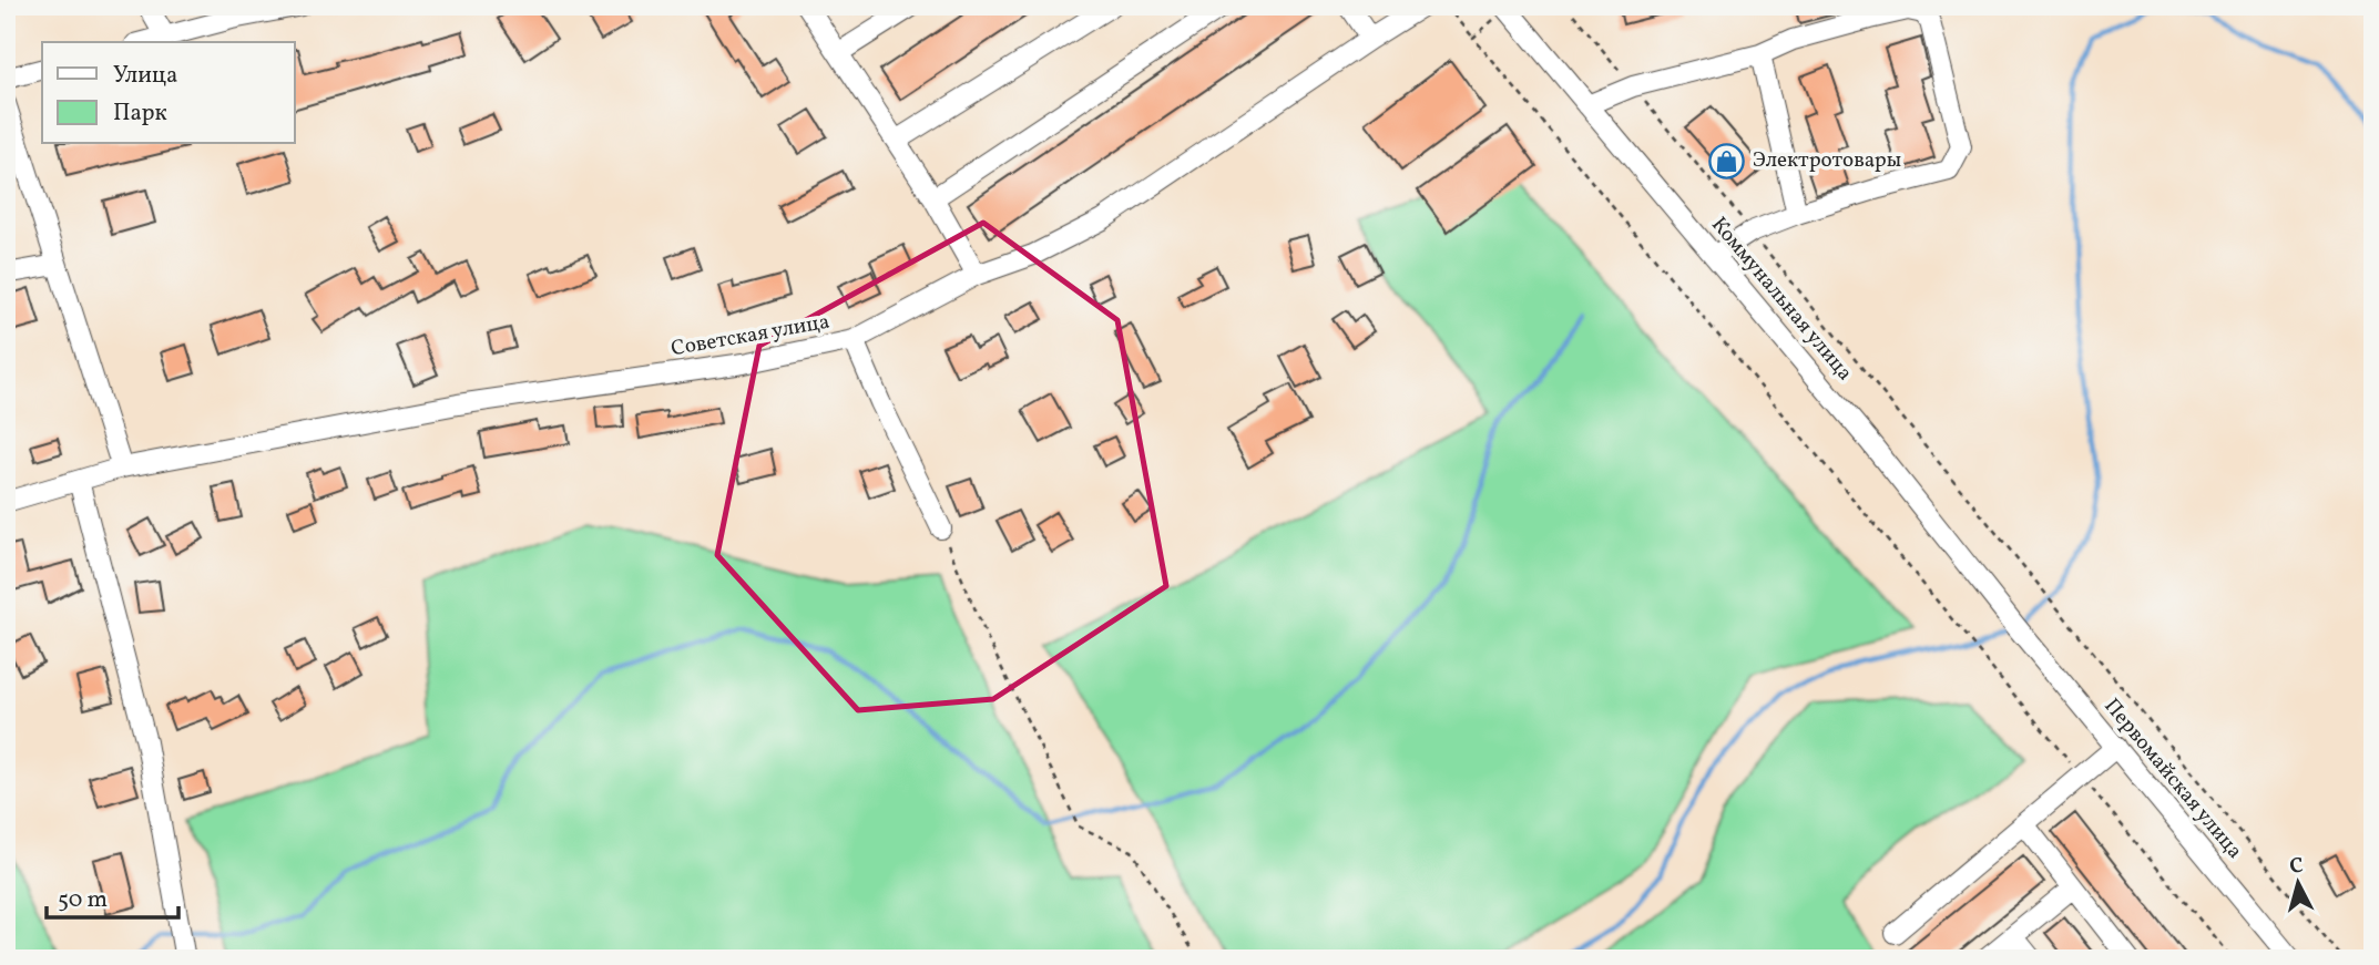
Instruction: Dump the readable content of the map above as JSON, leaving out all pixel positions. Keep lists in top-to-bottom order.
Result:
{
  "streets": {
    "street": ["Коммунальная улица", "Советская улица", "Первомайская улица"]
  },
  "crossings": [
    ["Коммунальная улица", "Первомайская улица"]
  ],
  "places": {
    "shop": ["Электротовары"]
  },
  "legend": ["Улица", "Парк"],
  "scale_bar": "50 m",
  "north": "top"
}
